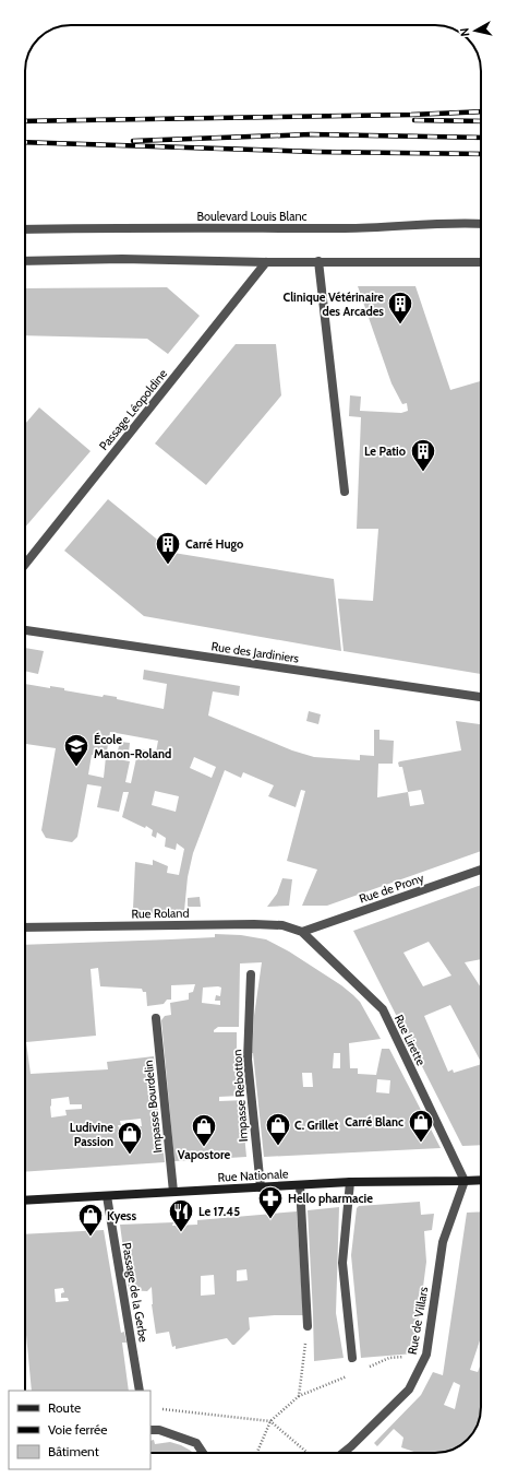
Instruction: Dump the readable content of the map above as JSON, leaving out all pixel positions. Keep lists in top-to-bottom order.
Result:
{
  "streets": {
    "main road": ["Rue Nationale"],
    "street": [
      "Boulevard Louis Blanc",
      "Passage Léopoldine",
      "Rue des Jardiniers",
      "Rue de Prony",
      "Rue Roland",
      "Rue Lirette",
      "Impasse Rebotton",
      "Impasse Bourdelin",
      "Passage de la Gerbe",
      "Rue de Villars"
    ]
  },
  "crossings": [
    ["Rue de Prony", "Rue Roland"],
    ["Rue de Prony", "Rue Lirette"],
    ["Rue Roland", "Rue Lirette"],
    ["Rue Lirette", "Rue Nationale"],
    ["Rue Lirette", "Rue de Villars"],
    ["Impasse Rebotton", "Rue Nationale"],
    ["Impasse Bourdelin", "Rue Nationale"],
    ["Rue Nationale", "Passage de la Gerbe"],
    ["Rue Nationale", "Rue de Villars"]
  ],
  "places": {
    "building": ["Clinique Vétérinaire des Arcades", "Le Patio", "Carré Hugo"],
    "school or university": ["École Manon-Roland"],
    "shop": [
      "Carré Blanc",
      "C. Grillet",
      "Vapostore",
      "Ludivine Passion",
      "Kyess"
    ],
    "pharmacy": ["Hello pharmacie"],
    "restaurant": ["Le 17.45"]
  },
  "legend": ["Route", "Voie ferrée", "Bâtiment"],
  "north": "left"
}
